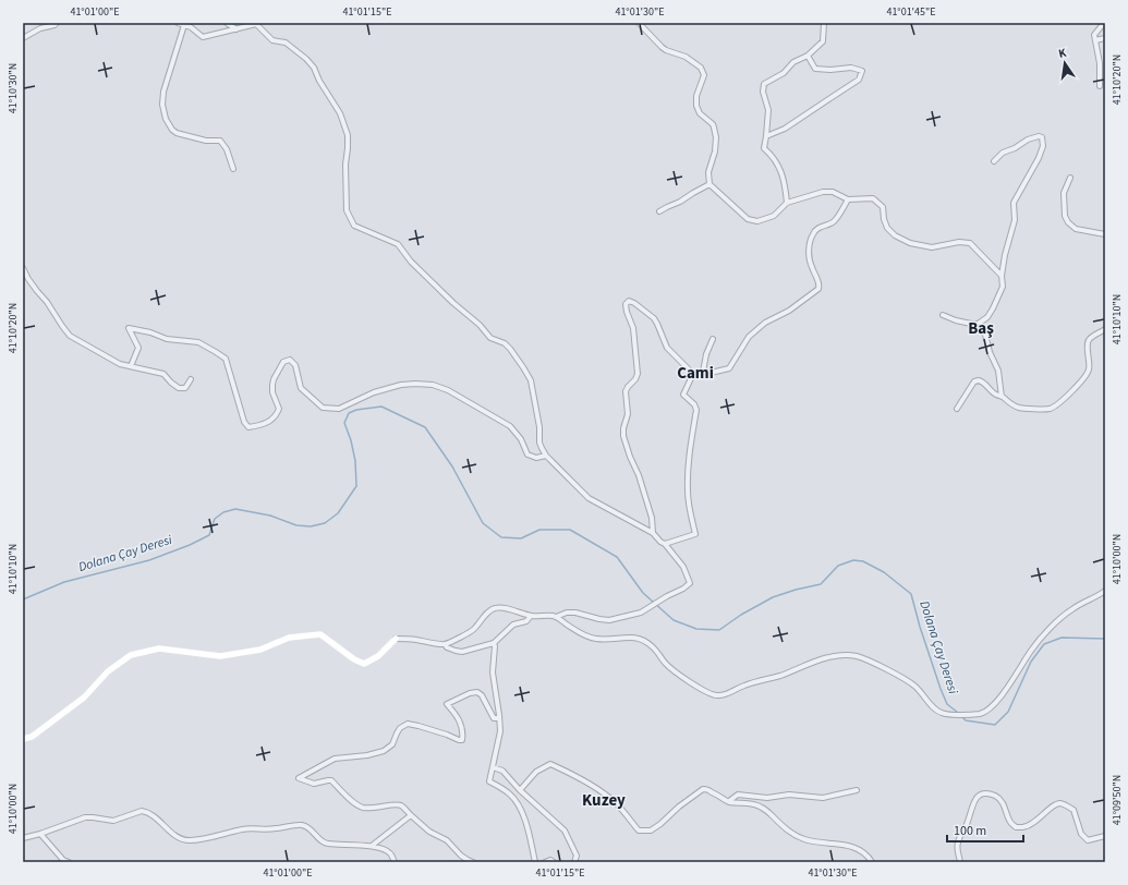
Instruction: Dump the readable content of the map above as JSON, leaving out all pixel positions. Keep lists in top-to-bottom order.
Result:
{
  "districts": ["Baş", "Cami", "Kuzey"],
  "water": ["Dolana Çay Deresi"],
  "scale_bar": "100 m",
  "north": "top",
  "coordinates": [
    "41°01'00\"E",
    "41°01'15\"E",
    "41°01'30\"E",
    "41°01'45\"E",
    "41°10'20\"N",
    "41°10'30\"N",
    "41°10'10\"N",
    "41°10'00\"N",
    "41°09'50\"N"
  ]
}
